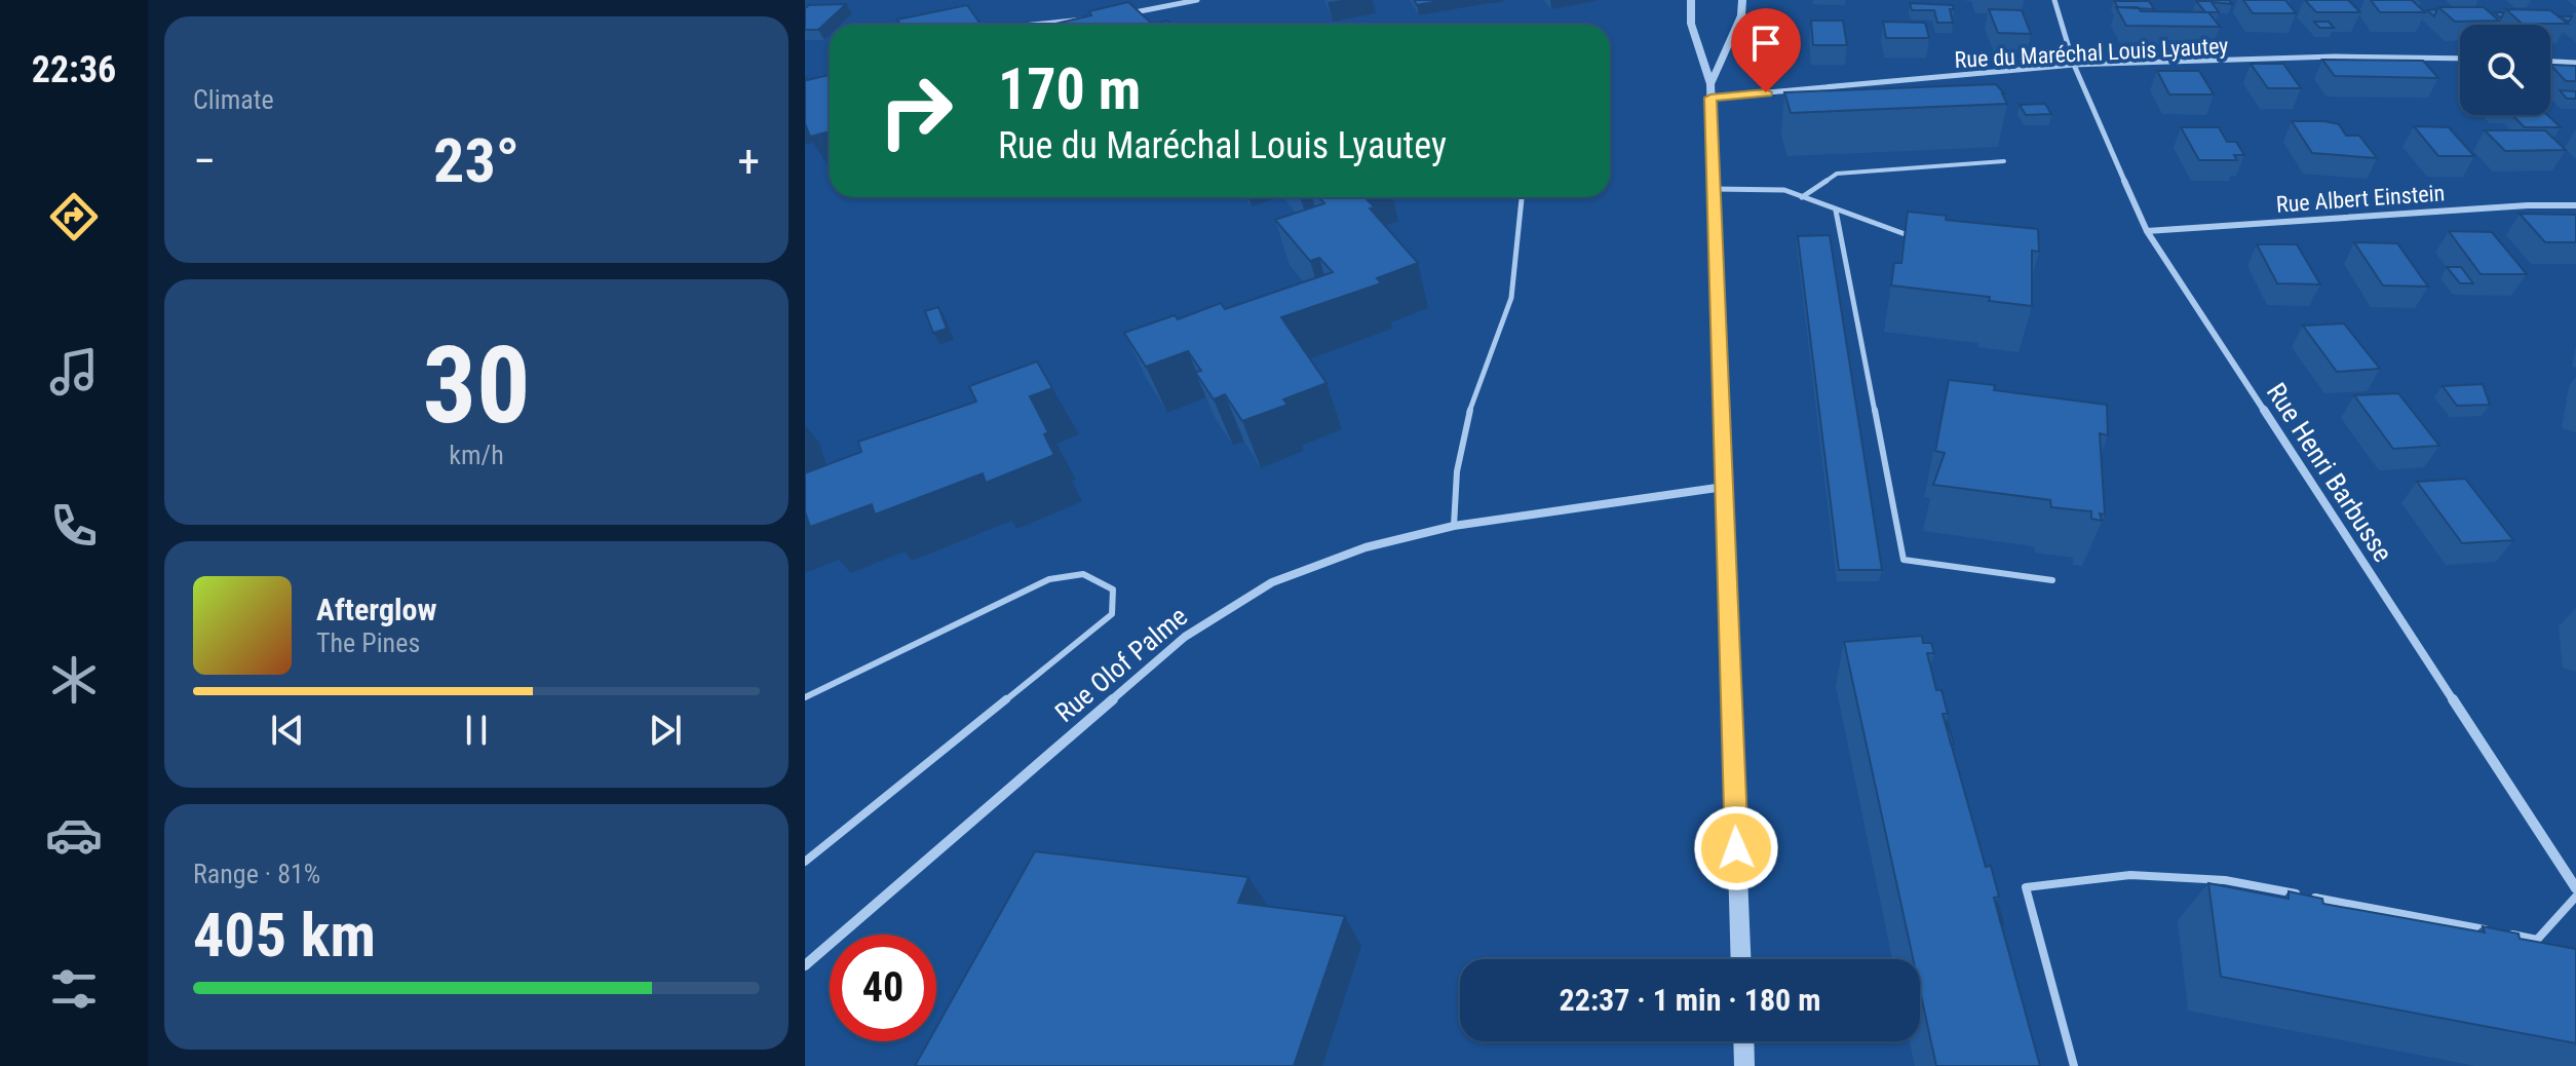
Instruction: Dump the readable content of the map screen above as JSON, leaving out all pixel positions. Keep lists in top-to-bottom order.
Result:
{
  "streets": {
    "street": [
      "Rue du Maréchal Louis Lyautey",
      "Rue Albert Einstein",
      "Rue Henri Barbusse",
      "Rue Olof Palme"
    ]
  },
  "crossings": [
    ["Rue du Maréchal Louis Lyautey", "Rue Henri Barbusse"],
    ["Rue Albert Einstein", "Rue Henri Barbusse"]
  ],
  "page": {
    "tabs": "22:36",
    "tile": [
      "Climate",
      ["30", "km/h"],
      ["Range · 81%", "405 km"]
    ],
    "turn": ["170 m", "Rue du Maréchal Louis Lyautey"],
    "heat": ["−", "23°", "+"],
    "song": ["Afterglow", "The Pines"],
    "limit": "40",
    "trip": "22:37 · 1 min · 180 m"
  }
}
